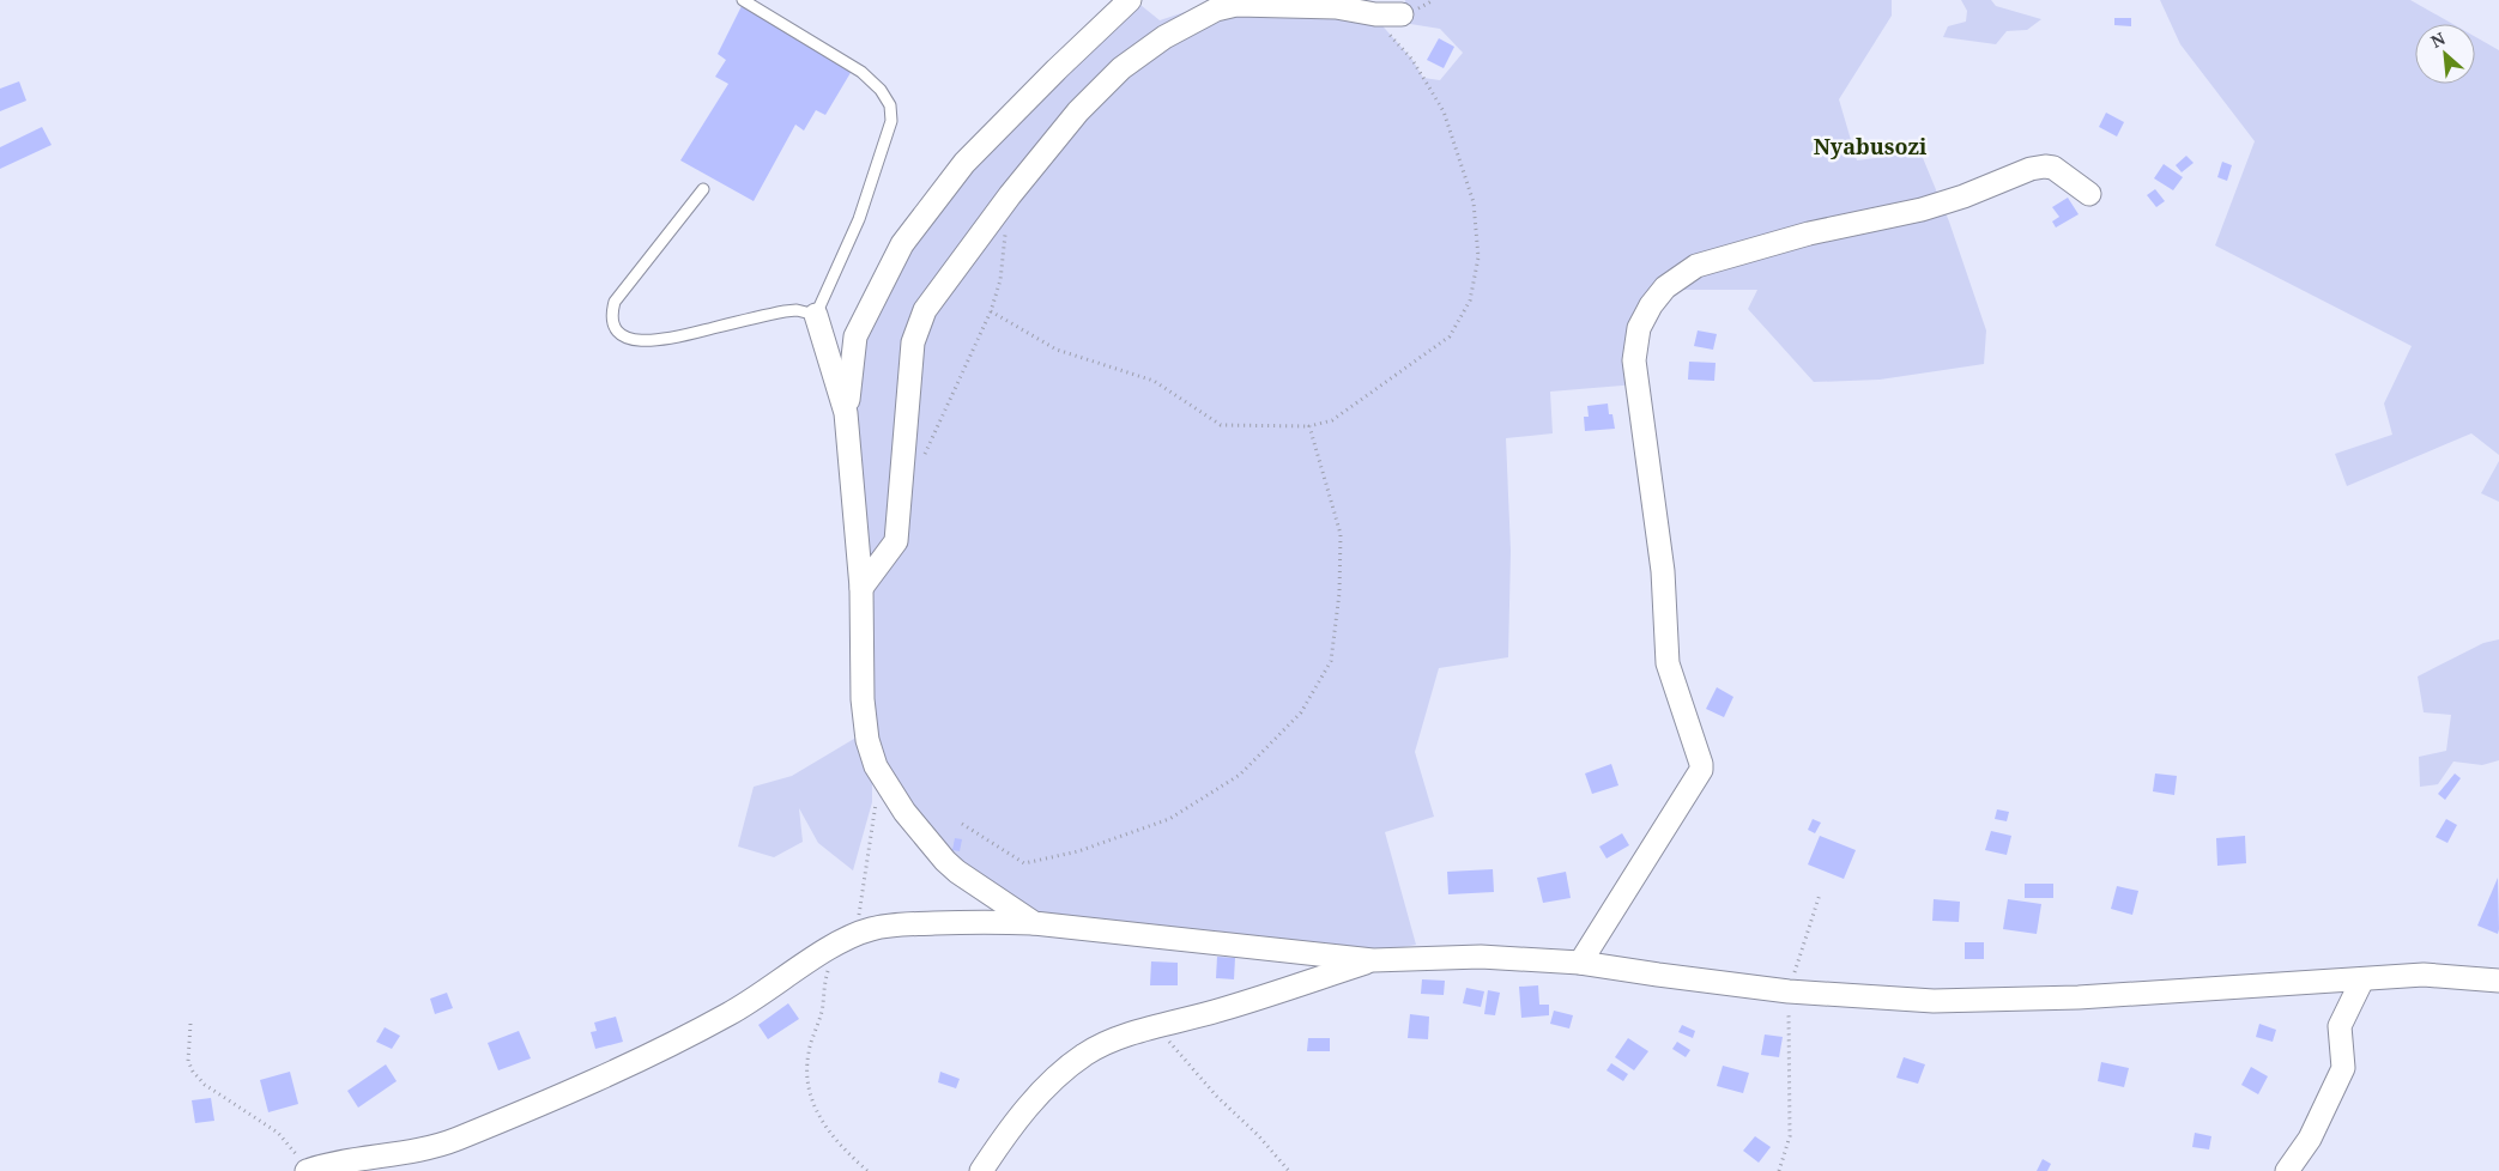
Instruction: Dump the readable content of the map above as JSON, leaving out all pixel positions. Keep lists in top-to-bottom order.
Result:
{
  "districts": ["Nyabusozi"],
  "north": "top left"
}
